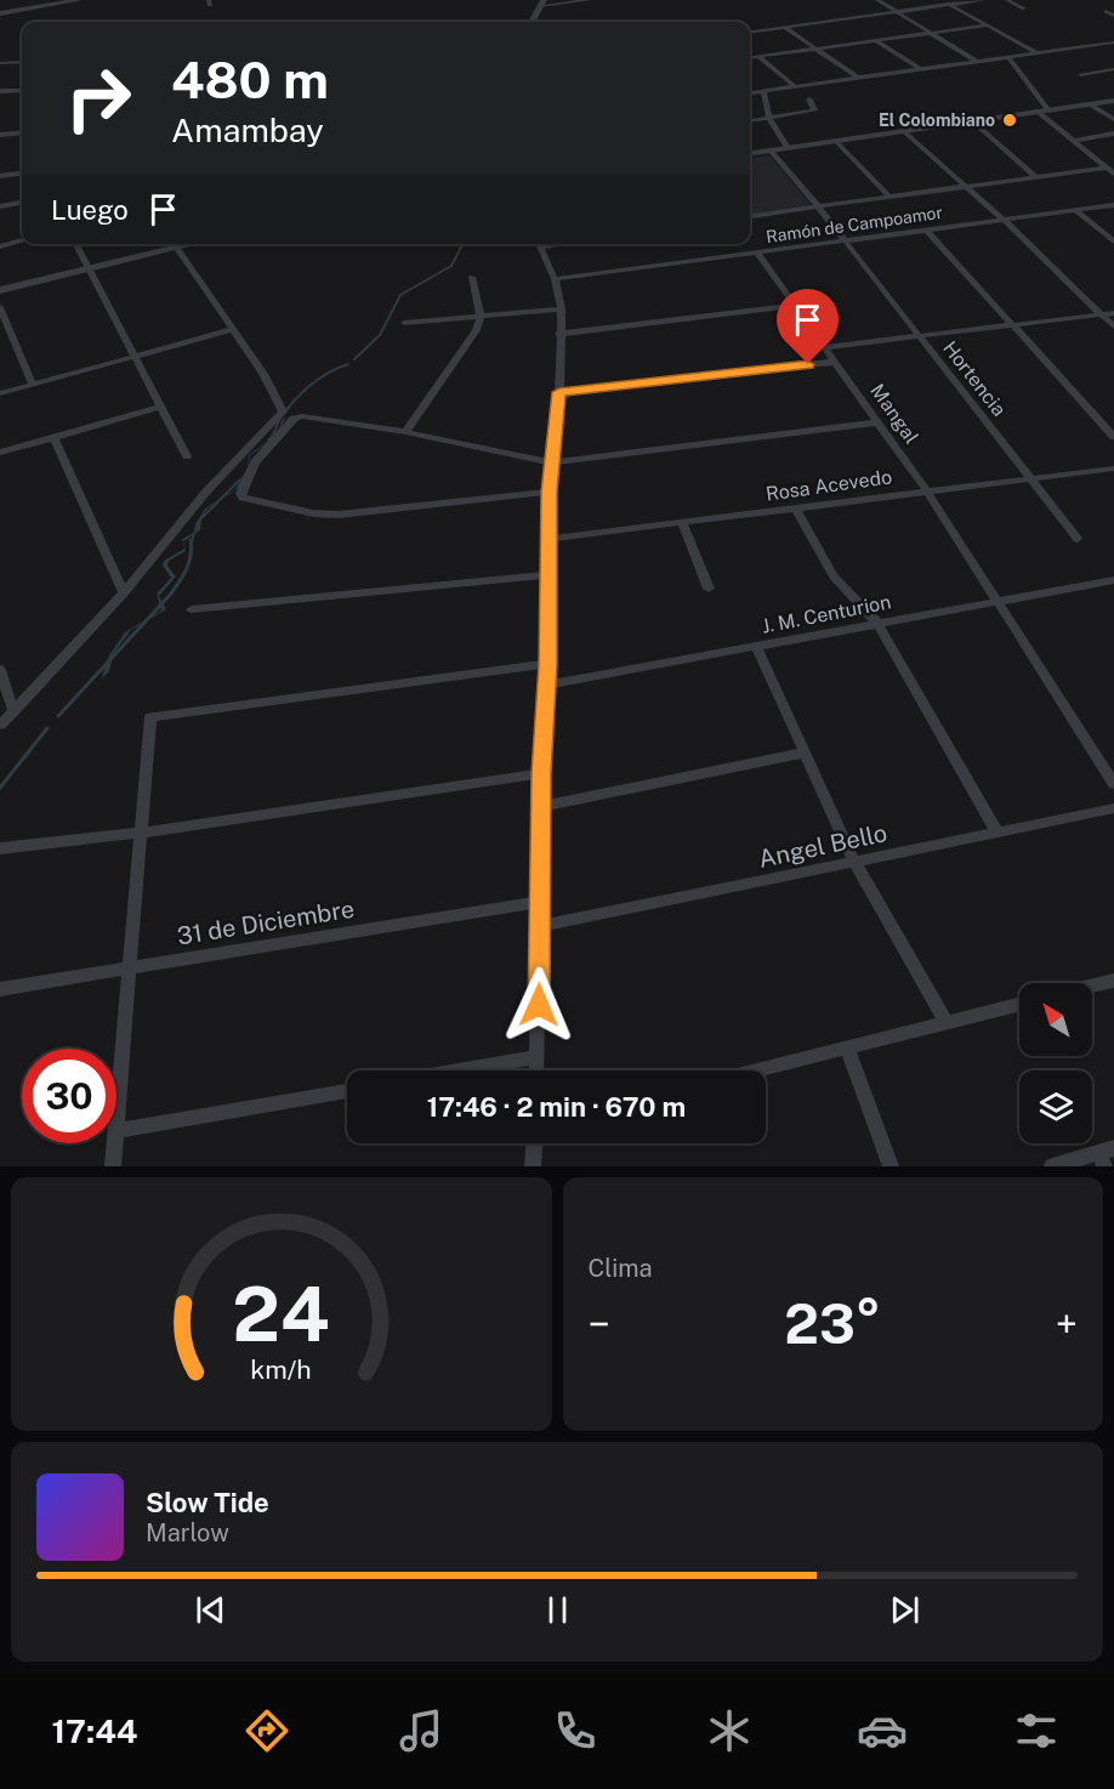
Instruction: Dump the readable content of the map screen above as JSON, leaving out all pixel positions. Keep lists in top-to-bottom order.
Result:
{
  "streets": {
    "street": [
      "Ramón de Campoamor",
      "Hortencia",
      "Mangal",
      "Rosa Acevedo",
      "J. M. Centurion",
      "Angel Bello",
      "31 de Diciembre"
    ]
  },
  "crossings": [
    ["Ramón de Campoamor", "Hortencia"],
    ["Ramón de Campoamor", "Mangal"],
    ["Hortencia", "Rosa Acevedo"],
    ["Mangal", "Rosa Acevedo"],
    ["Mangal", "J. M. Centurion"]
  ],
  "places": ["El Colombiano"],
  "north": "top left",
  "page": {
    "turn": ["480 m", "Amambay"],
    "then": "Luego",
    "limit": "30",
    "trip": "17:46 · 2 min · 670 m",
    "tile": "Clima",
    "heat": ["−", "23°", "+"],
    "song": ["Slow Tide", "Marlow"],
    "tabs": "17:44",
    "gauge": ["24", "km/h"]
  }
}
